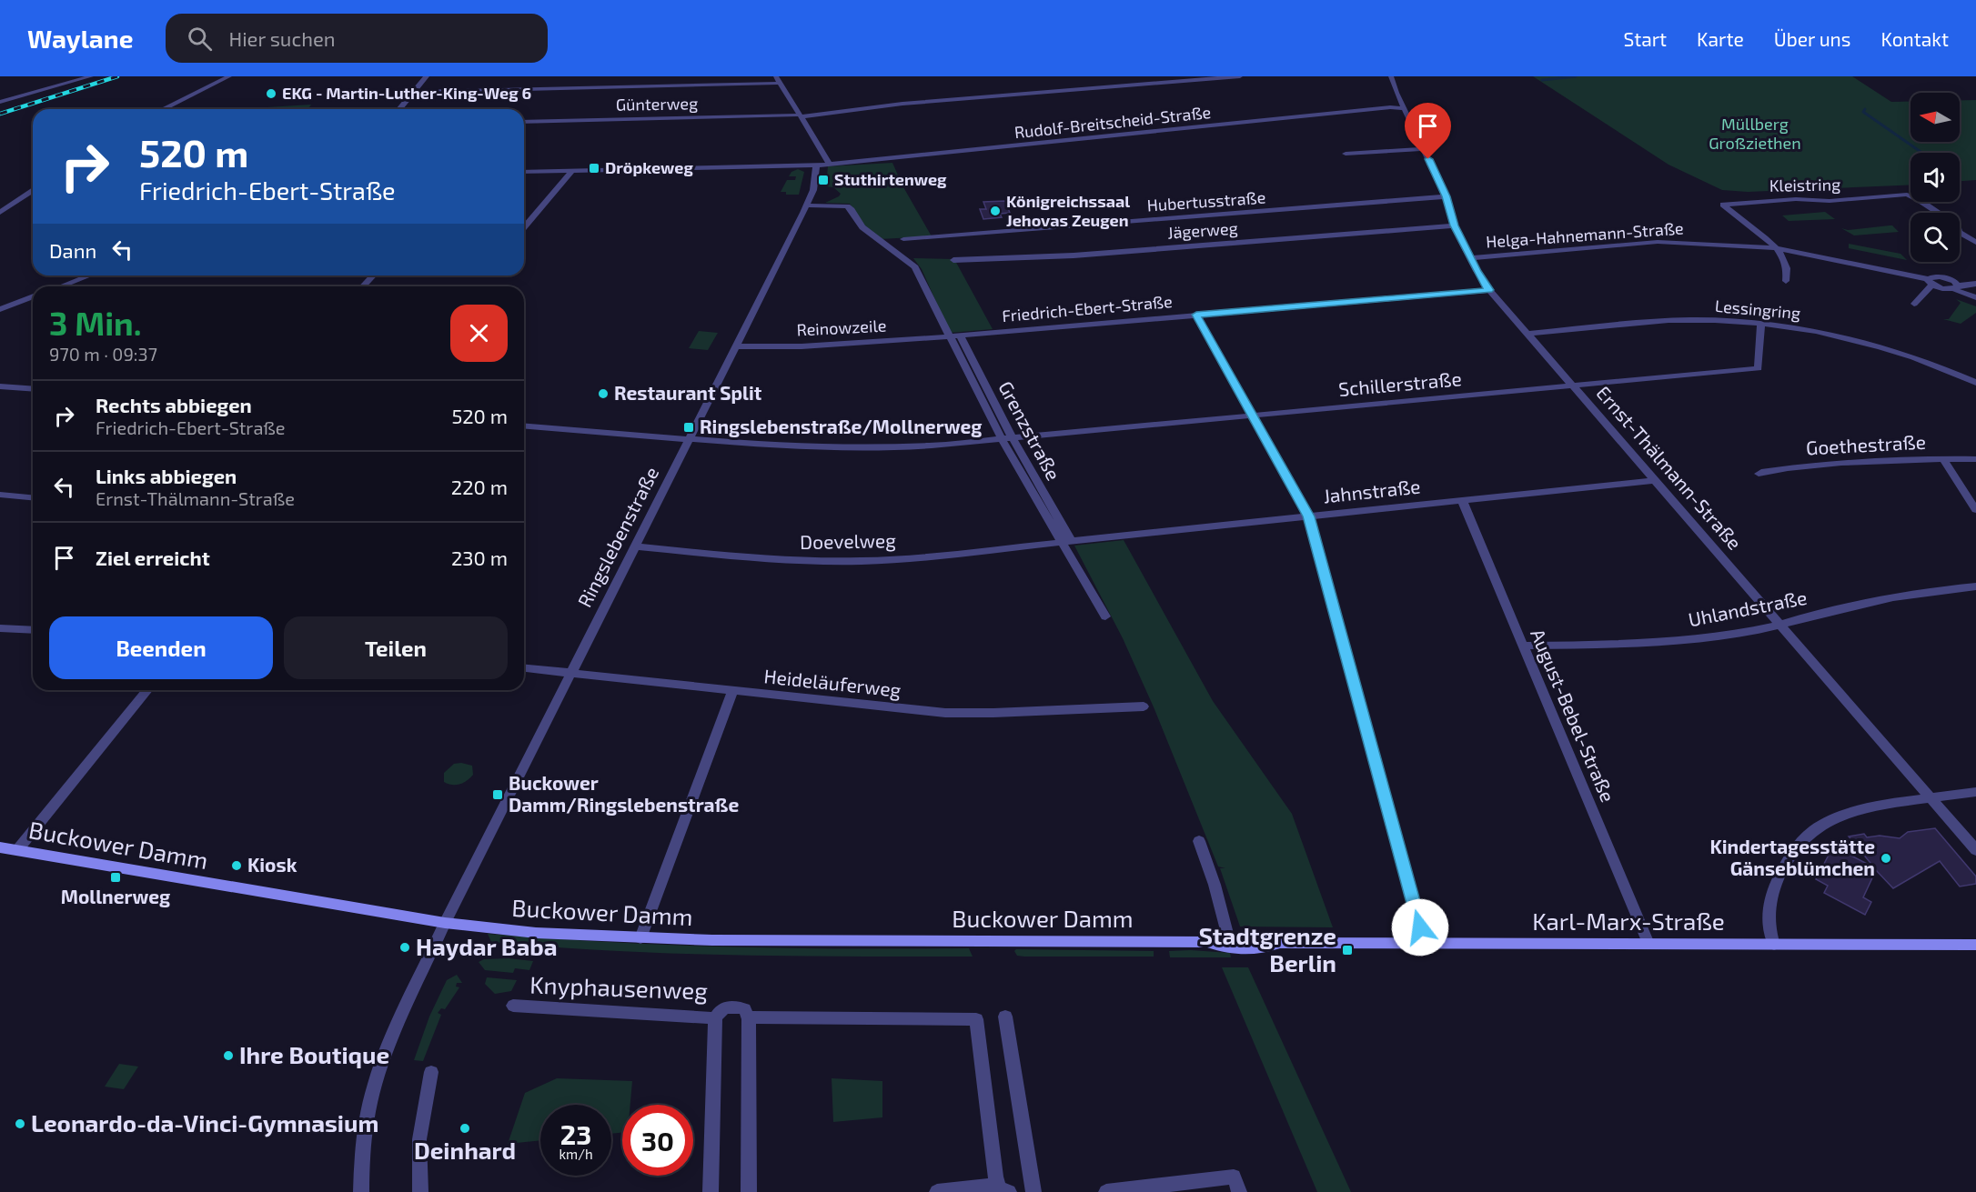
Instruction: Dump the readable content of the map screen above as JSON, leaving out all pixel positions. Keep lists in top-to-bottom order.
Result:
{
  "streets": {
    "main road": ["Buckower Damm", "Karl-Marx-Straße"],
    "street": [
      "Günterweg",
      "Rudolf-Breitscheid-Straße",
      "Kleistring",
      "Hubertusstraße",
      "Jägerweg",
      "Helga-Hahnemann-Straße",
      "Friedrich-Ebert-Straße",
      "Lessingring",
      "Reinowzeile",
      "Schillerstraße",
      "Grenzstraße",
      "Goethestraße",
      "Ernst-Thälmann-Straße",
      "Jahnstraße",
      "Ringslebenstraße",
      "Doevelweg",
      "Uhlandstraße",
      "Heideläuferweg",
      "August-Bebel-Straße",
      "Knyphausenweg"
    ]
  },
  "crossings": [
    ["Rudolf-Breitscheid-Straße", "Ernst-Thälmann-Straße"],
    ["Rudolf-Breitscheid-Straße", "Ringslebenstraße"],
    ["Kleistring", "Helga-Hahnemann-Straße"],
    ["Hubertusstraße", "Ernst-Thälmann-Straße"],
    ["Jägerweg", "Ernst-Thälmann-Straße"],
    ["Helga-Hahnemann-Straße", "Ernst-Thälmann-Straße"],
    ["Friedrich-Ebert-Straße", "Reinowzeile"],
    ["Friedrich-Ebert-Straße", "Grenzstraße"],
    ["Friedrich-Ebert-Straße", "Ernst-Thälmann-Straße"],
    ["Lessingring", "Schillerstraße"],
    ["Lessingring", "Ernst-Thälmann-Straße"],
    ["Reinowzeile", "Grenzstraße"],
    ["Reinowzeile", "Ringslebenstraße"],
    ["Schillerstraße", "Grenzstraße"],
    ["Schillerstraße", "Ernst-Thälmann-Straße"],
    ["Ernst-Thälmann-Straße", "Jahnstraße"],
    ["Ernst-Thälmann-Straße", "Uhlandstraße"],
    ["Jahnstraße", "Doevelweg"],
    ["Jahnstraße", "August-Bebel-Straße"],
    ["Ringslebenstraße", "Doevelweg"],
    ["Ringslebenstraße", "Heideläuferweg"],
    ["Ringslebenstraße", "Buckower Damm"],
    ["Uhlandstraße", "August-Bebel-Straße"],
    ["August-Bebel-Straße", "Karl-Marx-Straße"],
    ["Buckower Damm", "Karl-Marx-Straße"]
  ],
  "parks": ["Müllberg Großziethen"],
  "places": {
    "other": [
      "EKG - Martin-Luther-King-Weg 6",
      "Königreichssaal Jehovas Zeugen",
      "Restaurant Split",
      "Kindertagesstätte Gänseblümchen",
      "Kiosk",
      "Haydar Baba",
      "Ihre Boutique",
      "Leonardo-da-Vinci-Gymnasium",
      "Deinhard"
    ],
    "transit": [
      "Dröpkeweg",
      "Stuthirtenweg",
      "Ringslebenstraße/Mollnerweg",
      "Buckower Damm/Ringslebenstraße",
      "Mollnerweg",
      "Stadtgrenze Berlin"
    ]
  },
  "north": "left",
  "page": {
    "header": "Waylane",
    "search": "Hier suchen",
    "nav": [
      "Start",
      "Karte",
      "Über uns",
      "Kontakt"
    ],
    "turn": ["520 m", "Friedrich-Ebert-Straße"],
    "then": "Dann",
    "heading": ["3 Min.", "970 m · 09:37"],
    "list": [
      {
        "name": "Rechts abbiegen",
        "note": "Friedrich-Ebert-Straße",
        "value": "520 m"
      },
      {
        "name": "Links abbiegen",
        "note": "Ernst-Thälmann-Straße",
        "value": "220 m"
      },
      {
        "name": "Ziel erreicht",
        "value": "230 m"
      }
    ],
    "buttons": ["Beenden", "Teilen"],
    "speed": "23 km/h",
    "limit": "30"
  }
}
